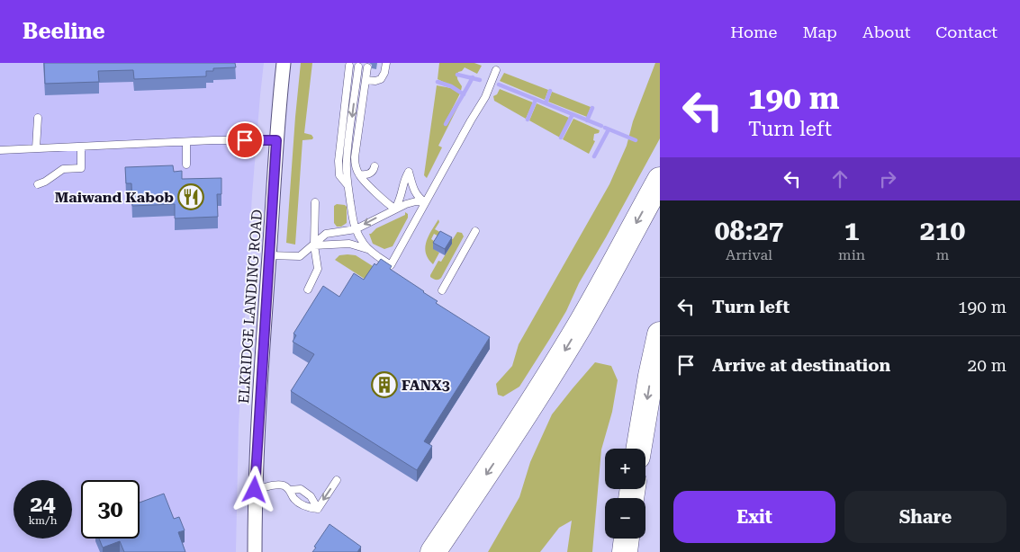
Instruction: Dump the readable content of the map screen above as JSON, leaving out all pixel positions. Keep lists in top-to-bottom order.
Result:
{
  "streets": {
    "street": ["ELKRIDGE LANDING ROAD"]
  },
  "places": {
    "restaurant": ["Maiwand Kabob"],
    "building": ["FANX3"]
  },
  "page": {
    "header": "Beeline",
    "nav": [
      "Home",
      "Map",
      "About",
      "Contact"
    ],
    "turn": ["190 m", "Turn left"],
    "eta": [
      "08:27",
      "Arrival",
      "1",
      "min",
      "210",
      "m"
    ],
    "list": [
      {
        "name": "Turn left",
        "value": "190 m"
      },
      {
        "name": "Arrive at destination",
        "value": "20 m"
      }
    ],
    "map_buttons": ["+", "−"],
    "speed": "24 km/h",
    "limit": "30",
    "buttons": ["Exit", "Share"]
  }
}
